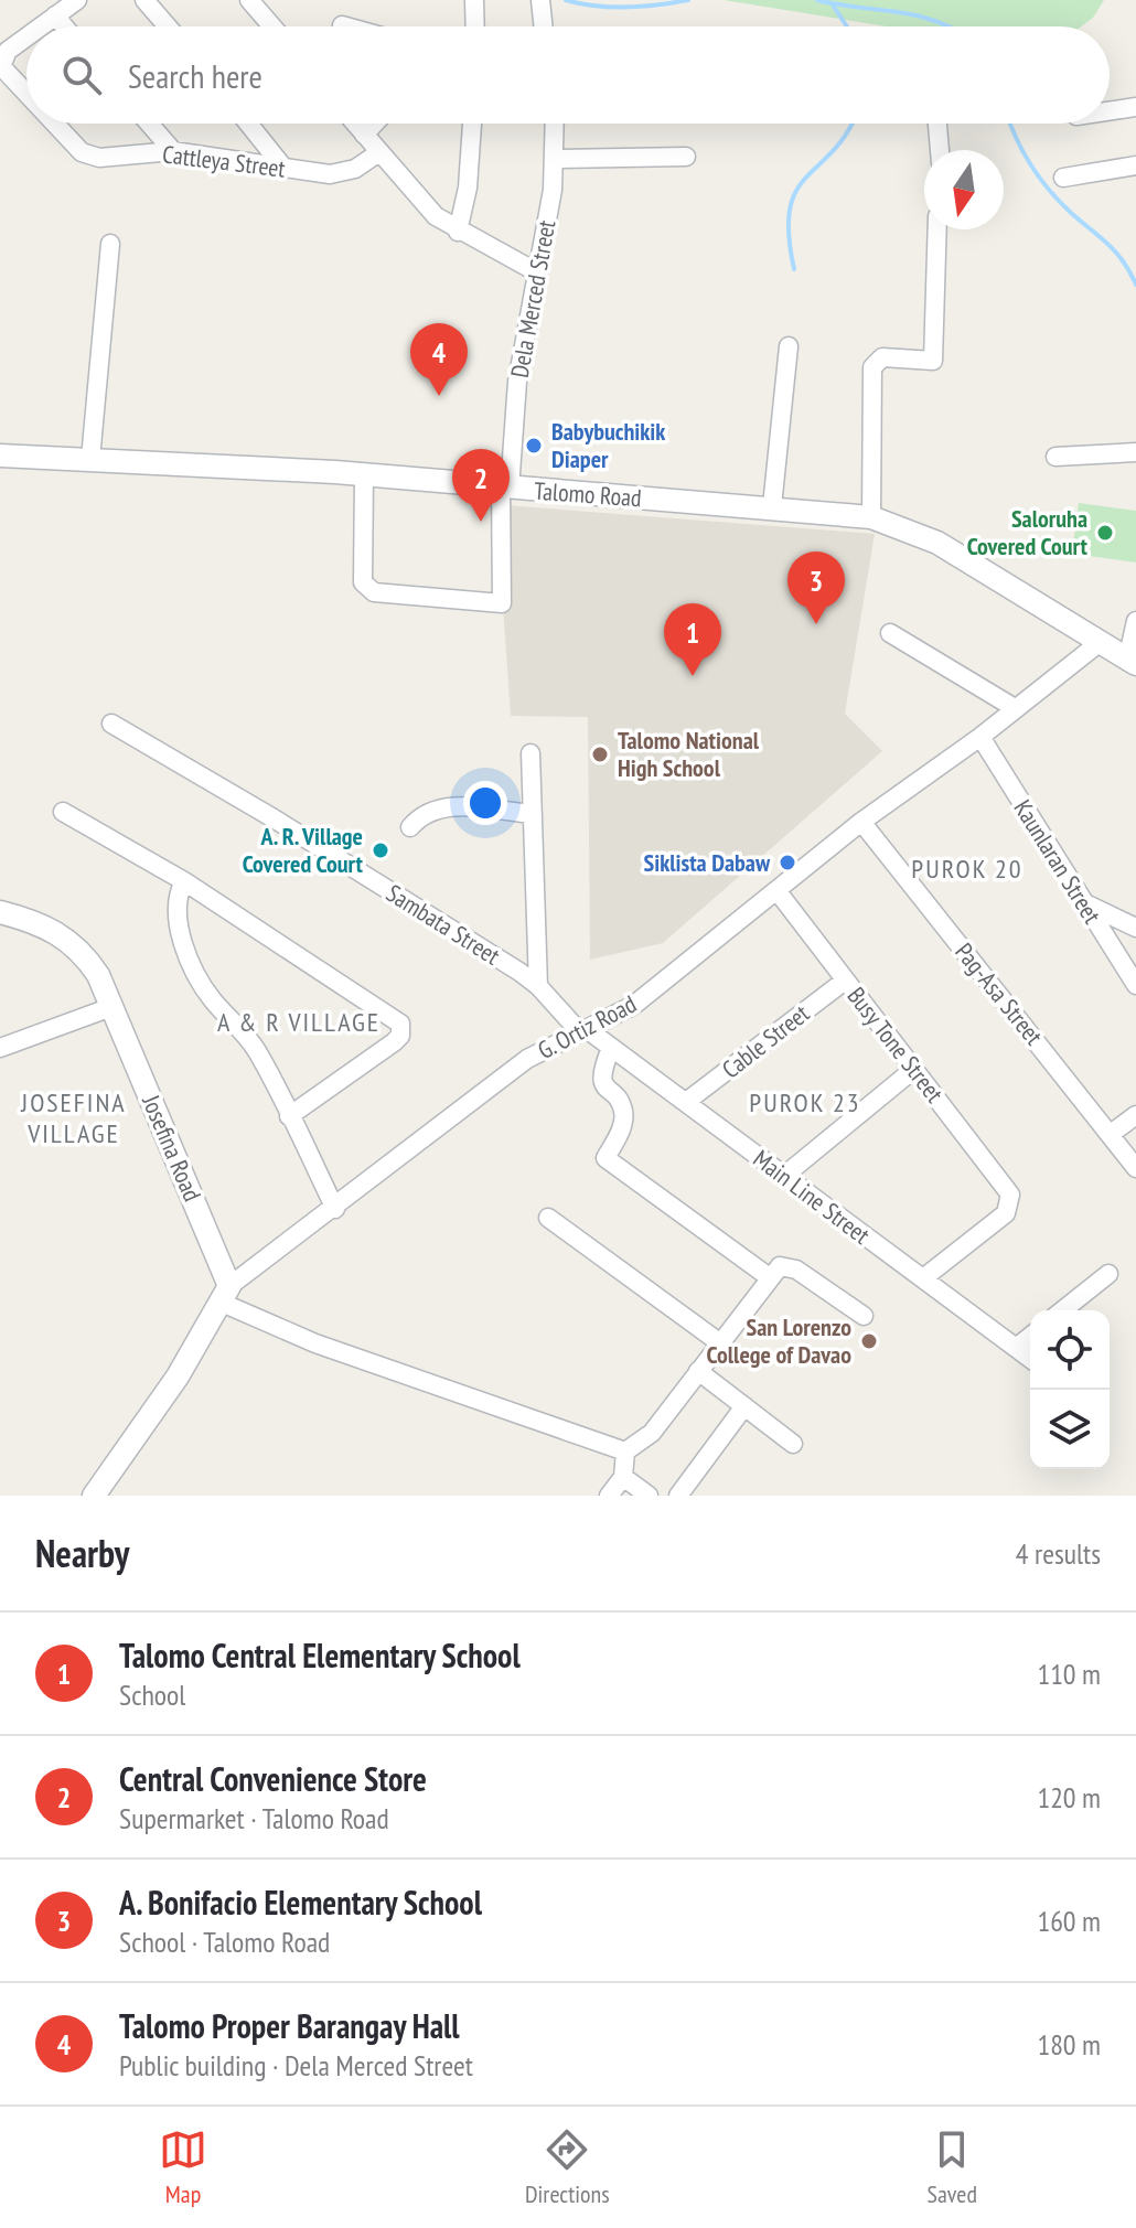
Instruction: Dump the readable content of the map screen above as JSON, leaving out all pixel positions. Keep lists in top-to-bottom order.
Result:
{
  "streets": {
    "street": [
      "Cattleya Street",
      "Dela Merced Street",
      "Talomo Road",
      "Kaunlaran Street",
      "Sambata Street",
      "Pag-Asa Street",
      "G. Ortiz Road",
      "Cable Street",
      "Busy Tone Street",
      "Josefina Road",
      "Main Line Street"
    ]
  },
  "crossings": [
    ["Dela Merced Street", "Talomo Road"],
    ["Talomo Road", "G. Ortiz Road"],
    ["Kaunlaran Street", "G. Ortiz Road"],
    ["Sambata Street", "G. Ortiz Road"],
    ["Sambata Street", "Main Line Street"],
    ["Pag-Asa Street", "G. Ortiz Road"],
    ["G. Ortiz Road", "Busy Tone Street"],
    ["G. Ortiz Road", "Josefina Road"],
    ["G. Ortiz Road", "Main Line Street"],
    ["Cable Street", "Busy Tone Street"],
    ["Cable Street", "Main Line Street"],
    ["Busy Tone Street", "Main Line Street"]
  ],
  "districts": [
    "PUROK 20",
    "A & R VILLAGE",
    "JOSEFINA VILLAGE",
    "PUROK 23"
  ],
  "places": [
    "Babybuchikik Diaper",
    "Saloruha Covered Court",
    "Talomo National High School",
    "A. R. Village Covered Court",
    "Siklista Dabaw",
    "San Lorenzo College of Davao"
  ],
  "north": "bottom",
  "page": {
    "search": "Search here",
    "pins": [
      "4",
      "2",
      "3",
      "1"
    ],
    "heading": ["Nearby", "4 results"],
    "list": [
      {
        "mark": "1",
        "name": "Talomo Central Elementary School",
        "note": "School",
        "value": "110 m"
      },
      {
        "mark": "2",
        "name": "Central Convenience Store",
        "note": "Supermarket · Talomo Road",
        "value": "120 m"
      },
      {
        "mark": "3",
        "name": "A. Bonifacio Elementary School",
        "note": "School · Talomo Road",
        "value": "160 m"
      },
      {
        "mark": "4",
        "name": "Talomo Proper Barangay Hall",
        "note": "Public building · Dela Merced Street",
        "value": "180 m"
      }
    ],
    "nav": ["Map", "Directions", "Saved"]
  }
}
